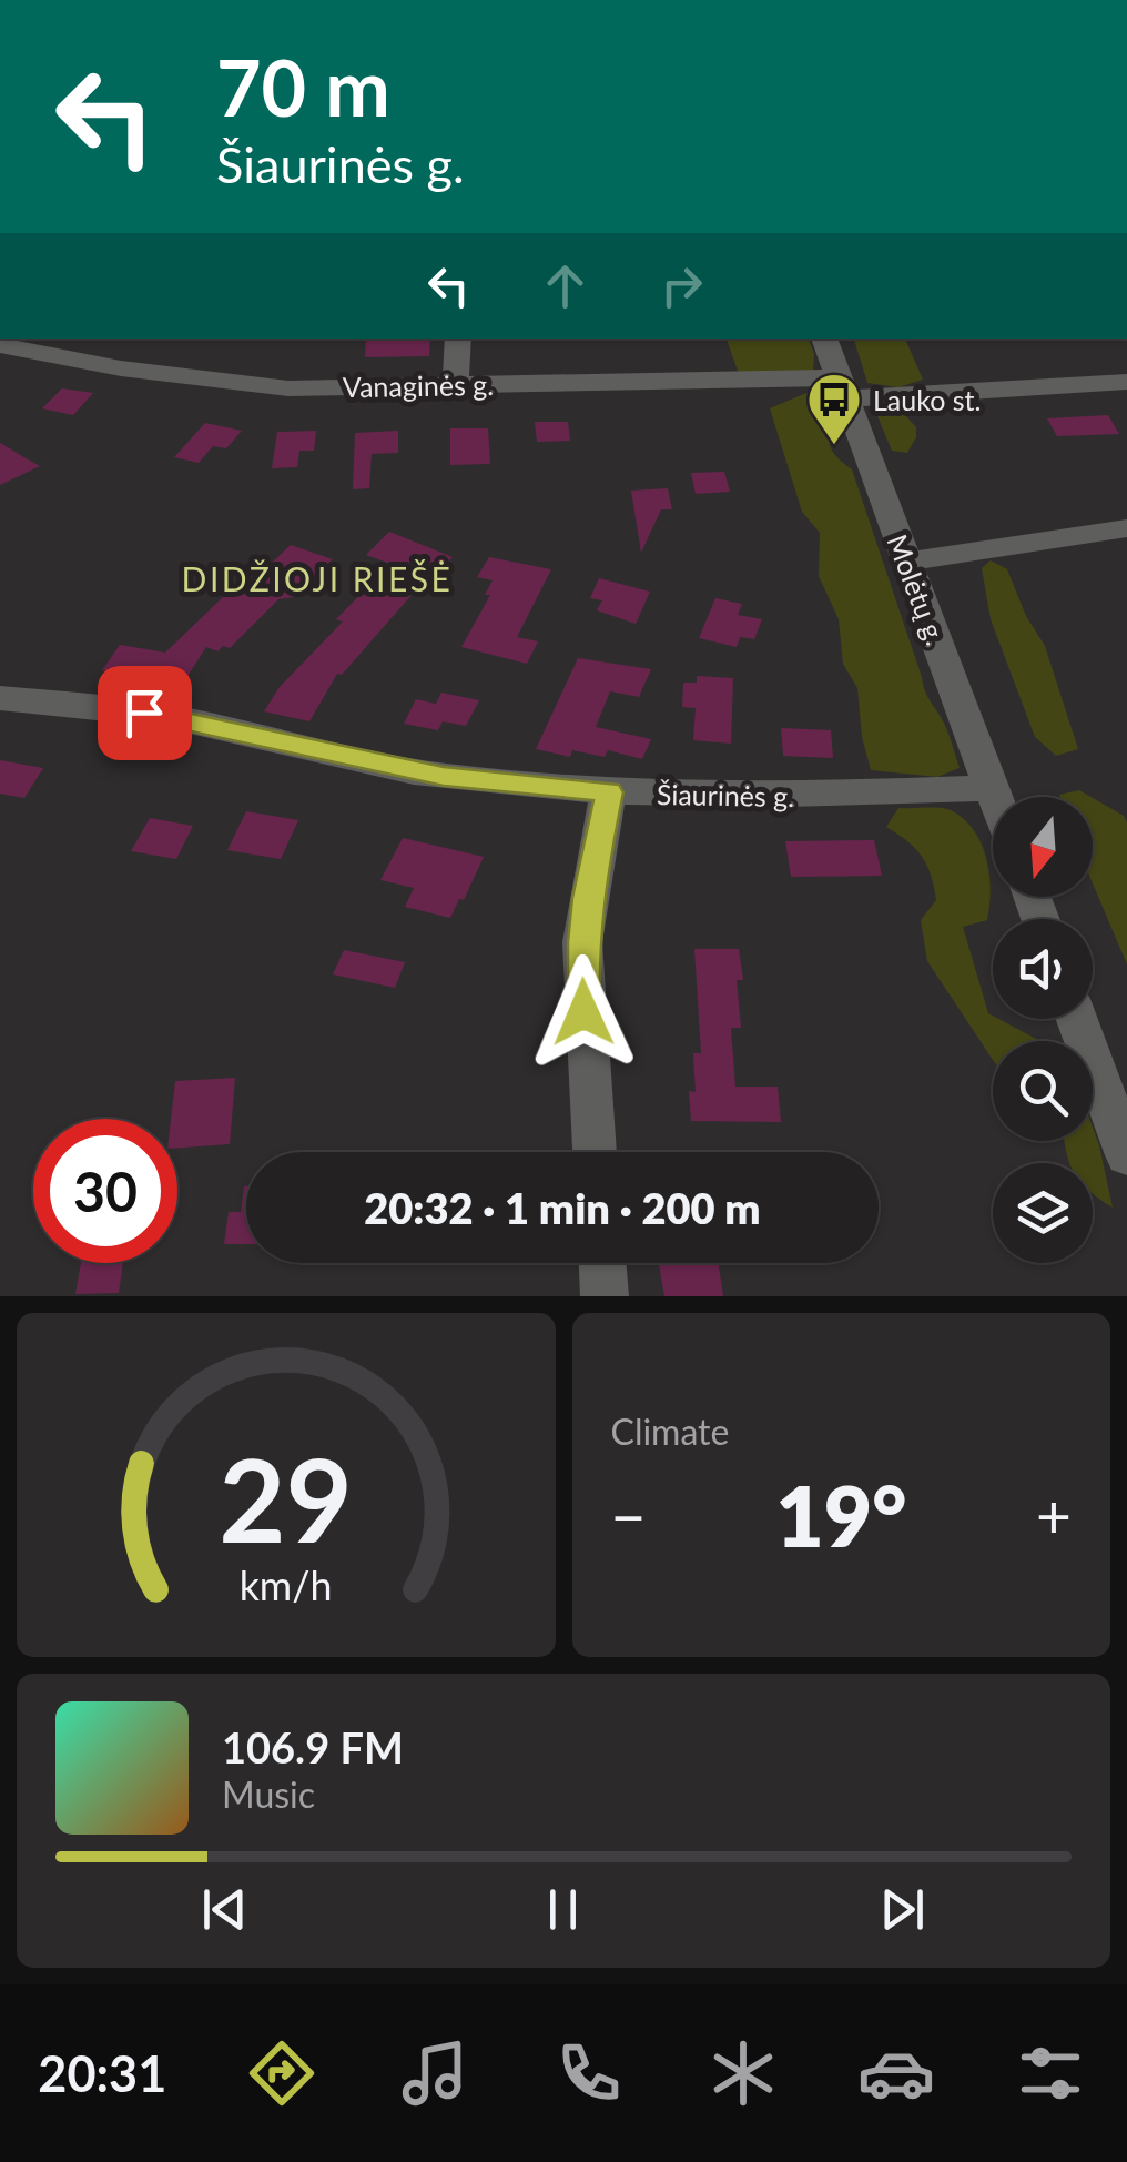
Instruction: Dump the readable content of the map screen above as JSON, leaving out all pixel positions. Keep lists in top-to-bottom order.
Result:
{
  "streets": {
    "street": ["Vanaginės g.", "Molėtų g.", "Šiaurinės g."]
  },
  "crossings": [
    ["Vanaginės g.", "Molėtų g."],
    ["Molėtų g.", "Šiaurinės g."]
  ],
  "districts": ["DIDŽIOJI RIEŠĖ"],
  "places": {
    "bus stop": ["Lauko st."]
  },
  "north": "bottom",
  "page": {
    "turn": ["70 m", "Šiaurinės g."],
    "limit": "30",
    "trip": "20:32 · 1 min · 200 m",
    "tile": "Climate",
    "heat": ["−", "19°", "+"],
    "song": ["106.9 FM", "Music"],
    "tabs": "20:31",
    "gauge": ["29", "km/h"]
  }
}
